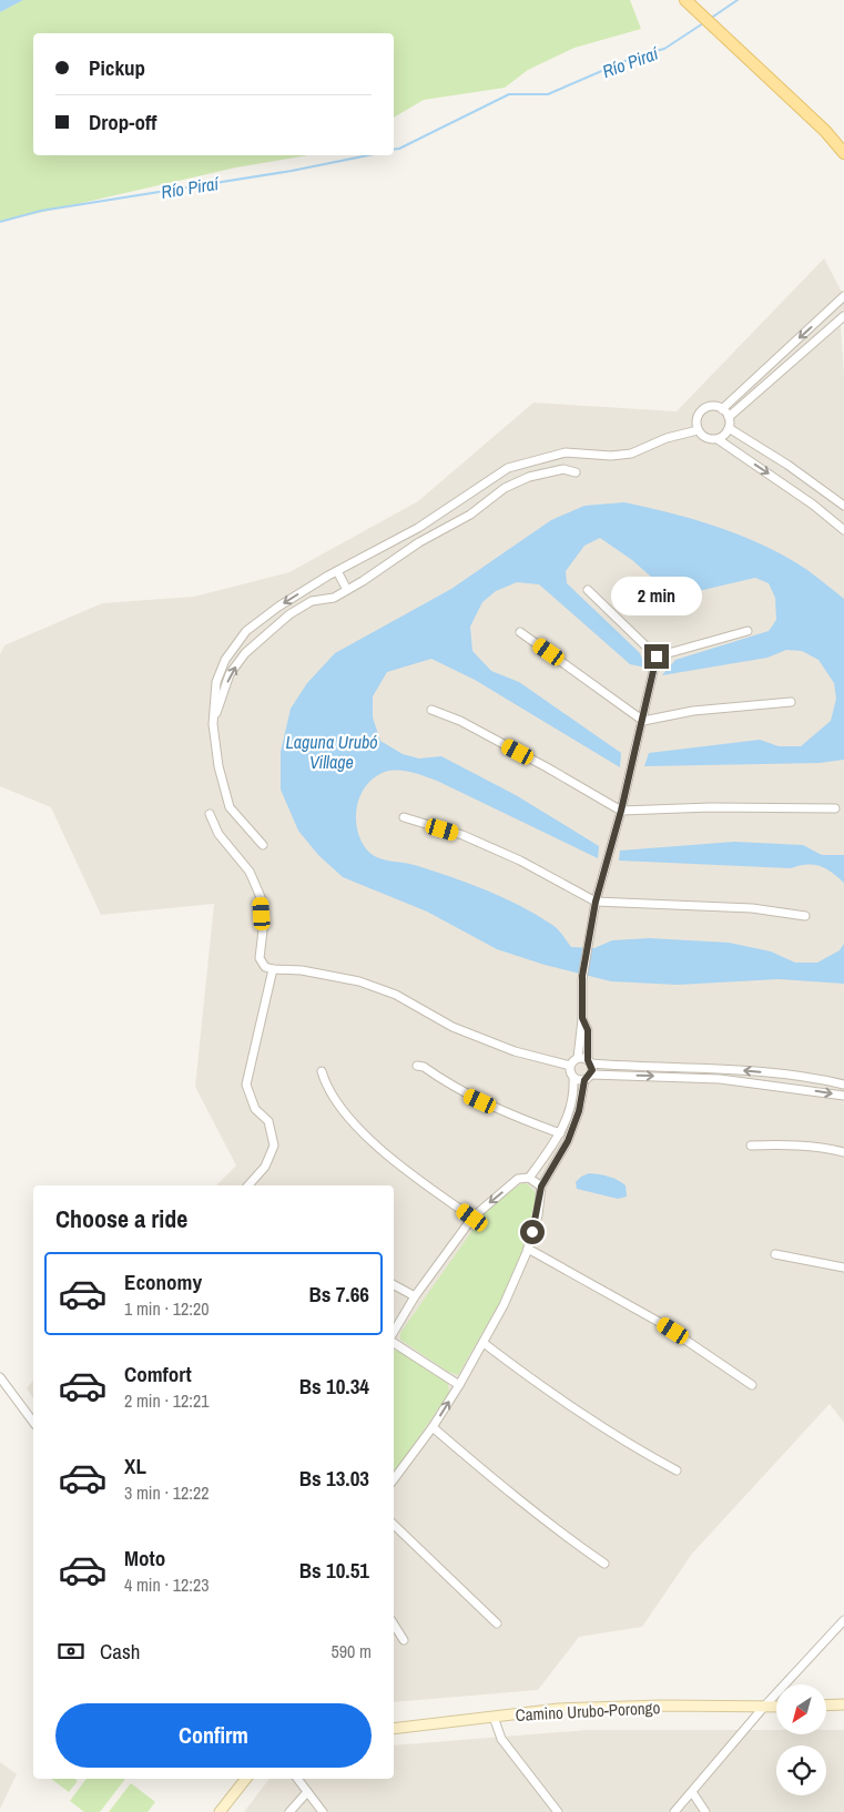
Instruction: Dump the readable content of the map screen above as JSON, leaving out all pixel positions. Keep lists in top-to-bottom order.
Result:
{
  "streets": {
    "main road": ["Camino Urubo-Porongo"]
  },
  "water": ["Río Piraí", "Laguna Urubó Village"],
  "north": "bottom left",
  "page": {
    "banner": ["Pickup", "Drop-off"],
    "bubble": "2 min",
    "heading": "Choose a ride",
    "list": [
      {
        "name": "Economy",
        "note": "1 min · 12:20",
        "value": "Bs 7.66"
      },
      {
        "name": "Comfort",
        "note": "2 min · 12:21",
        "value": "Bs 10.34"
      },
      {
        "name": "XL",
        "note": "3 min · 12:22",
        "value": "Bs 13.03"
      },
      {
        "name": "Moto",
        "note": "4 min · 12:23",
        "value": "Bs 10.51"
      }
    ],
    "pay": ["Cash", "590 m"],
    "buttons": "Confirm"
  }
}
